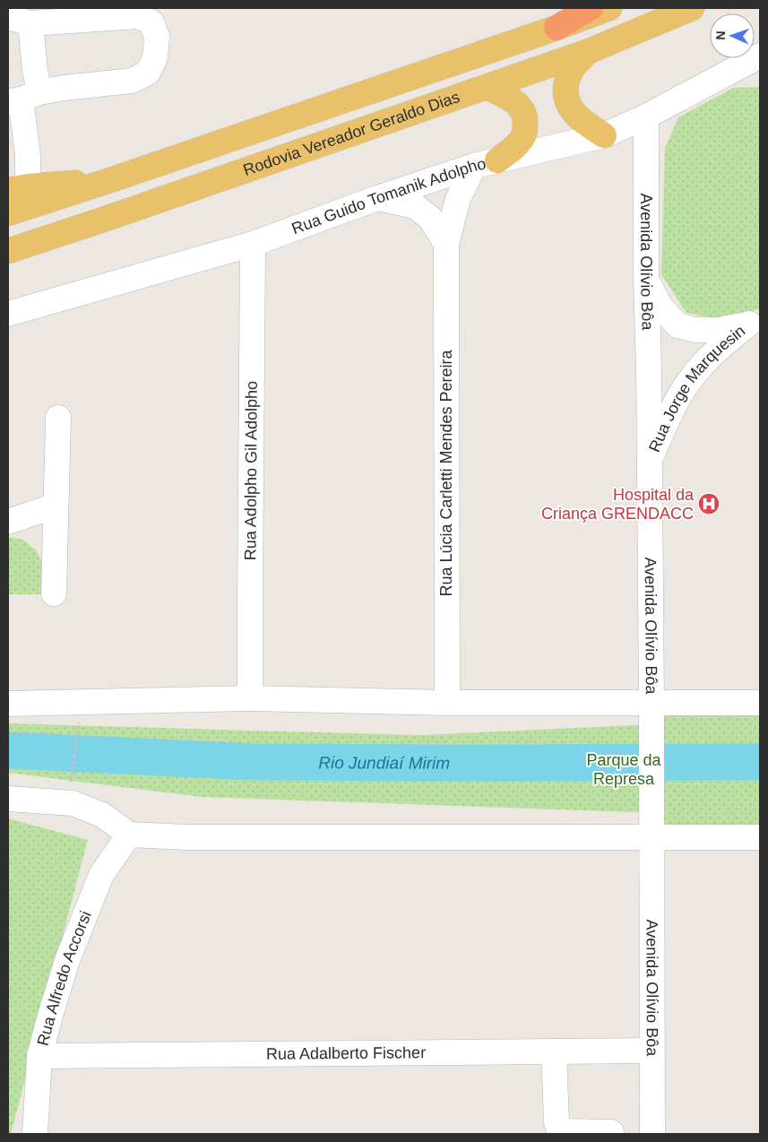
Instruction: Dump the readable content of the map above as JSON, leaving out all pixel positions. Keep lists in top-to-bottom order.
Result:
{
  "streets": {
    "main road": ["Rodovia Vereador Geraldo Dias"],
    "street": [
      "Rua Guido Tomanik Adolpho",
      "Avenida Olívio Bôa",
      "Rua Jorge Marquesin",
      "Rua Adolpho Gil Adolpho",
      "Rua Lúcia Carletti Mendes Pereira",
      "Rua Alfredo Accorsi",
      "Rua Adalberto Fischer"
    ]
  },
  "crossings": [
    ["Rua Guido Tomanik Adolpho", "Avenida Olívio Bôa"],
    ["Rua Guido Tomanik Adolpho", "Rua Adolpho Gil Adolpho"],
    ["Rua Guido Tomanik Adolpho", "Rua Lúcia Carletti Mendes Pereira"],
    ["Avenida Olívio Bôa", "Rua Jorge Marquesin"],
    ["Avenida Olívio Bôa", "Rua Adalberto Fischer"],
    ["Rua Alfredo Accorsi", "Rua Adalberto Fischer"]
  ],
  "water": ["Rio Jundiaí Mirim"],
  "parks": ["Parque da Represa"],
  "places": {
    "hospital": ["Hospital da Criança GRENDACC"]
  },
  "north": "left"
}
